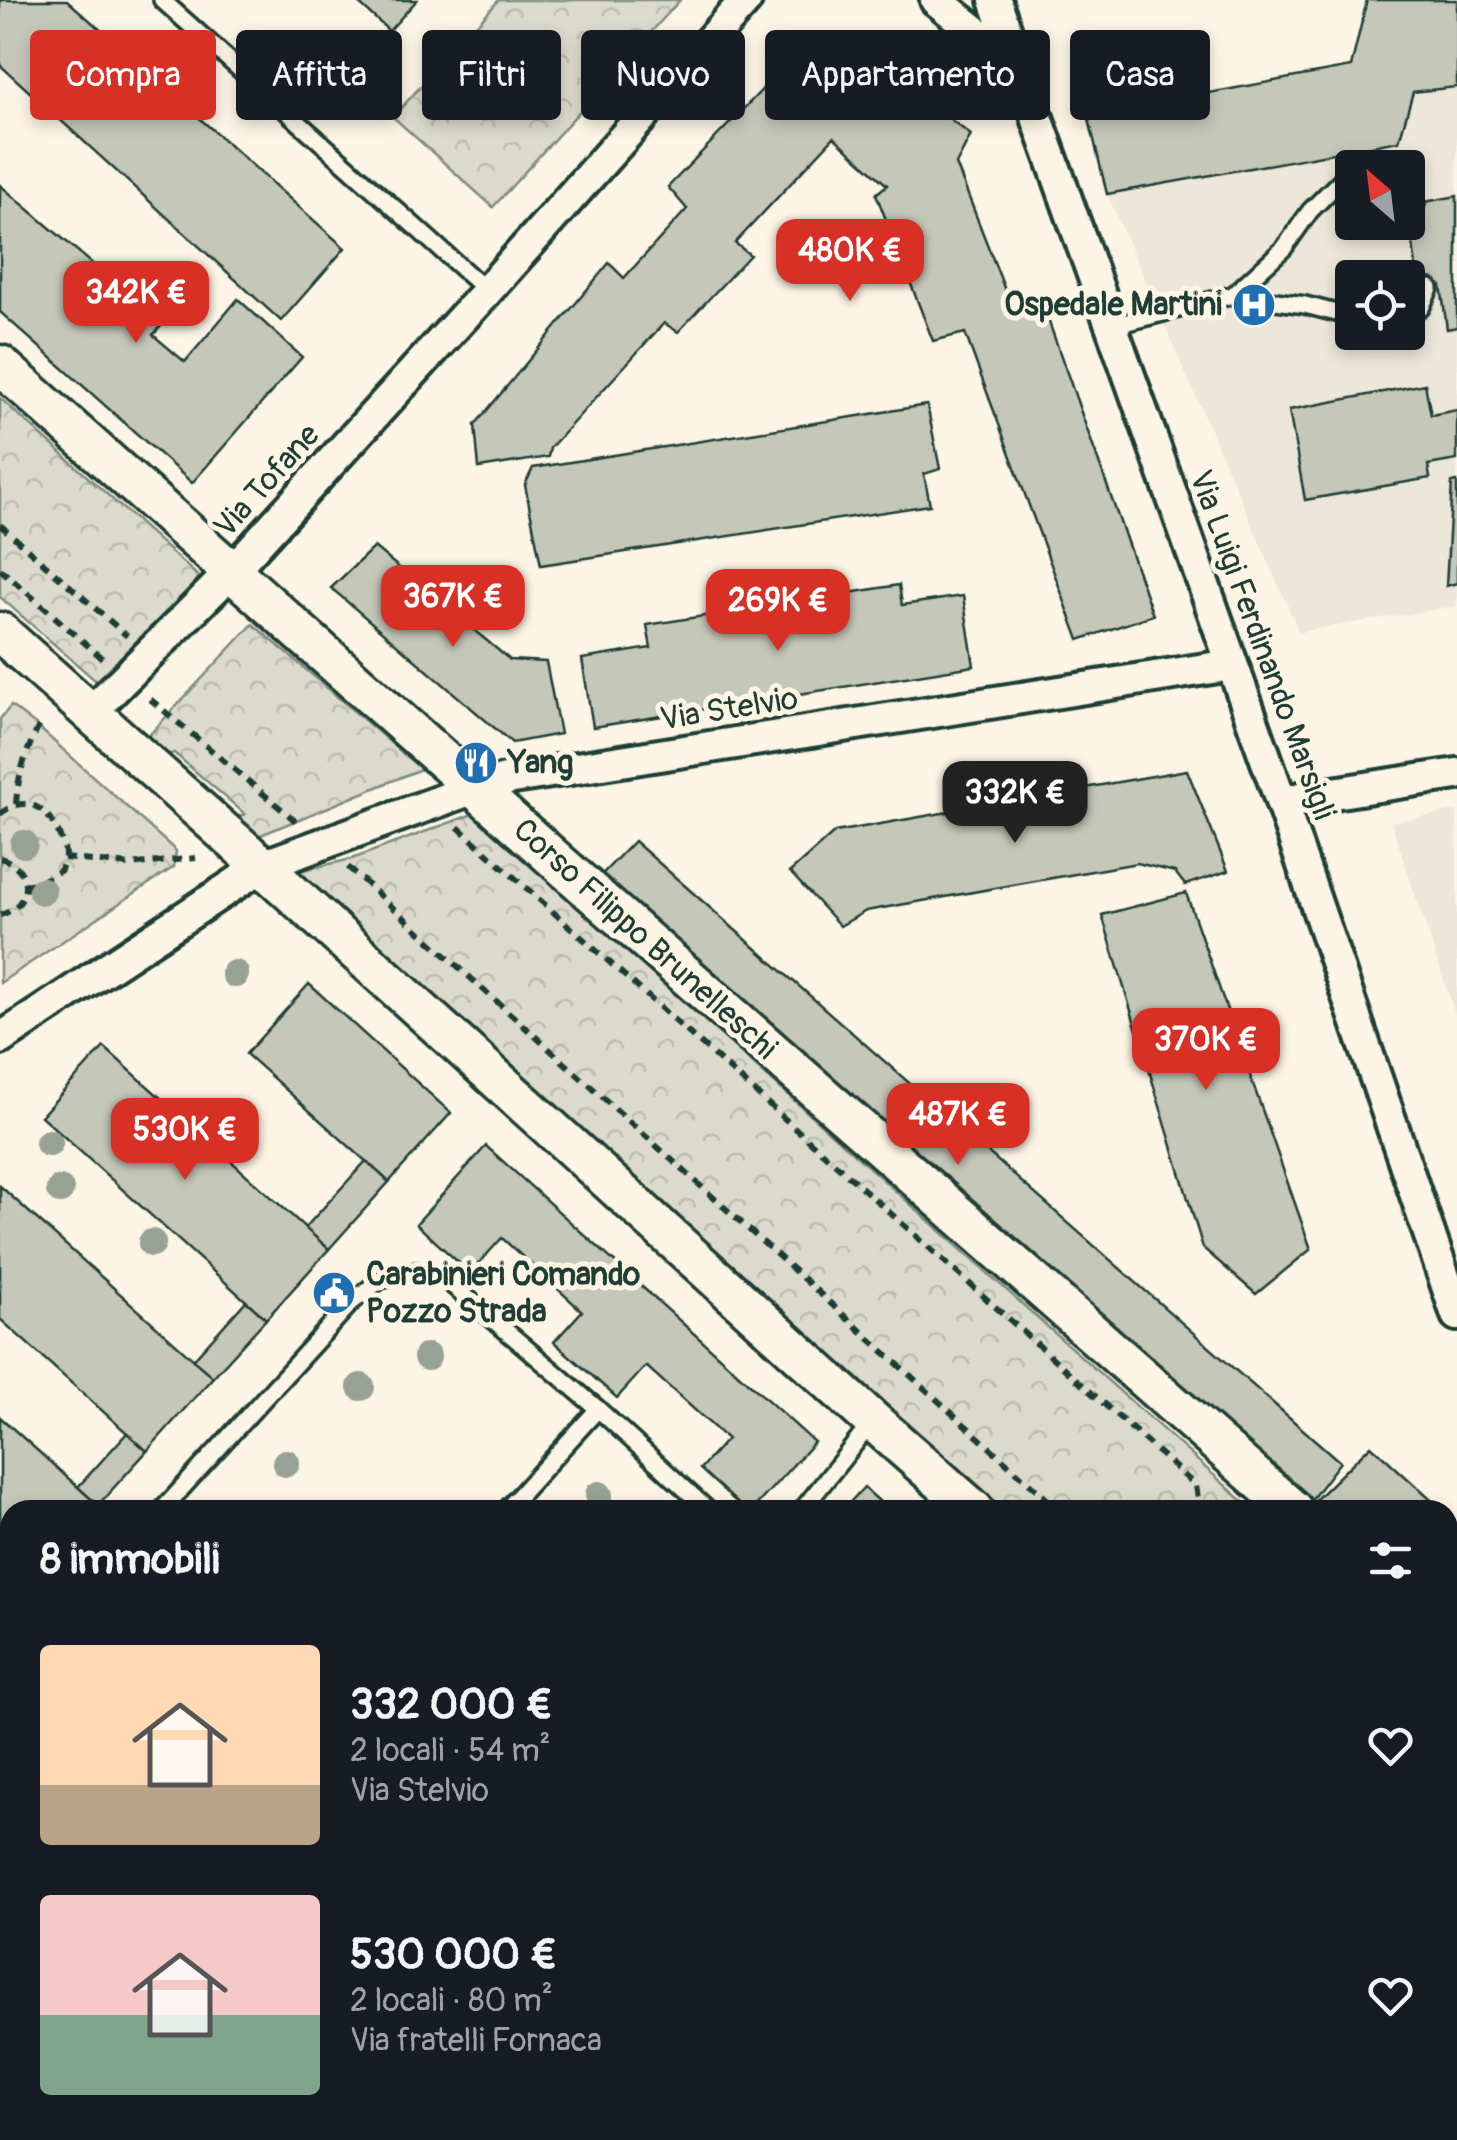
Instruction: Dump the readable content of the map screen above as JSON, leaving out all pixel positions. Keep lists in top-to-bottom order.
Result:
{
  "streets": {
    "street": [
      "Via Tofane",
      "Via Luigi Ferdinando Marsigli",
      "Via Stelvio",
      "Corso Filippo Brunelleschi"
    ]
  },
  "crossings": [
    ["Via Tofane", "Corso Filippo Brunelleschi"],
    ["Via Luigi Ferdinando Marsigli", "Via Stelvio"],
    ["Via Stelvio", "Corso Filippo Brunelleschi"]
  ],
  "places": {
    "hospital": ["Ospedale Martini"],
    "restaurant": ["Yang"],
    "public building": ["Carabinieri Comando Pozzo Strada"]
  },
  "north": "top left",
  "page": {
    "chip": [
      "Compra",
      "Affitta",
      "Filtri",
      "Nuovo",
      "Appartamento",
      "Casa"
    ],
    "price": [
      "480K €",
      "342K €",
      "367K €",
      "269K €",
      "332K €",
      "370K €",
      "487K €",
      "530K €"
    ],
    "heading": "8 immobili",
    "list": [
      {
        "name": "332 000 €",
        "note": "2 locali · 54 m² · Via Stelvio"
      },
      {
        "name": "530 000 €",
        "note": "2 locali · 80 m² · Via fratelli Fornaca"
      }
    ]
  }
}
